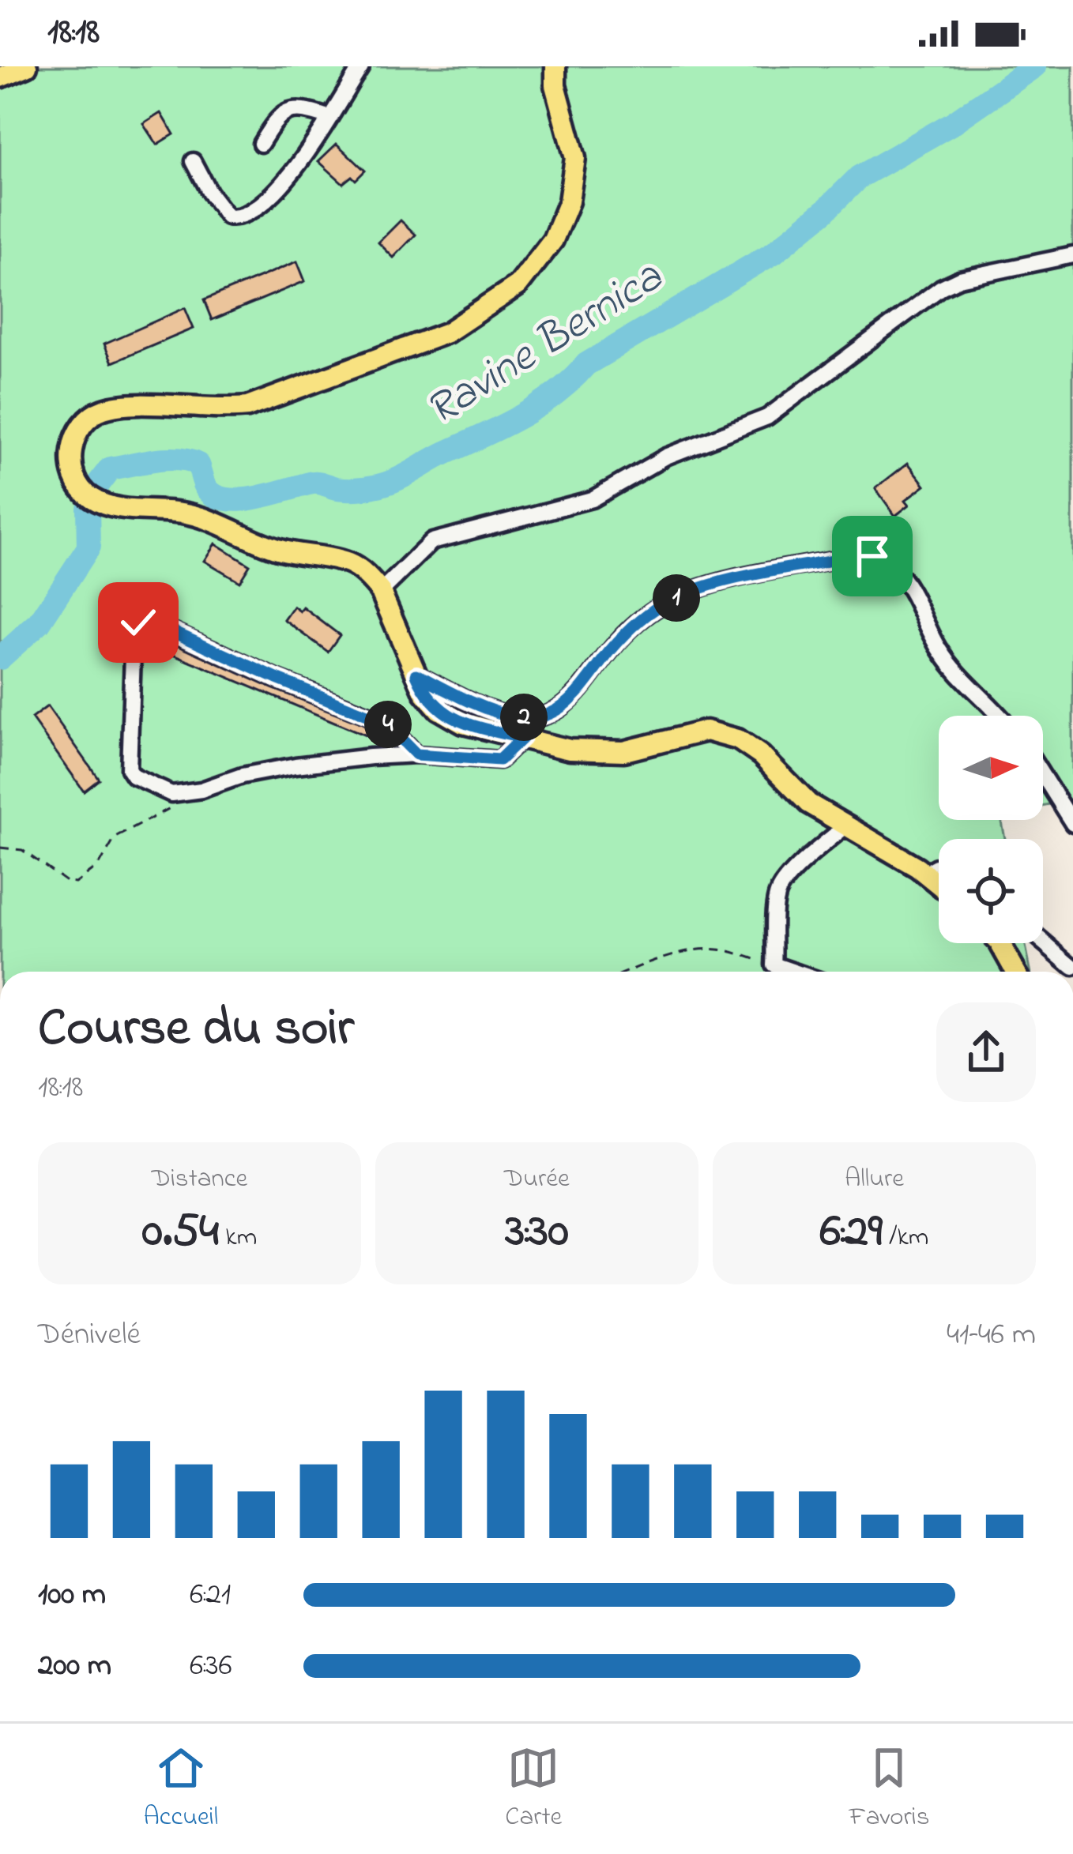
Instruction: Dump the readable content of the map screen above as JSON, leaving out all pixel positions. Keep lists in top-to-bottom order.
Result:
{
  "water": ["Ravine Bernica"],
  "north": "right",
  "page": {
    "status": "18:18",
    "pins": ["1", "2", "4"],
    "heading": ["Course du soir", "18:18"],
    "stats": [
      ["Distance", "0.54 km"],
      ["Durée", "3:30"],
      ["Allure", "6:29 /km"]
    ],
    "chart": ["Dénivelé", "41–46 m"],
    "list": [
      {
        "name": "100 m",
        "note": "6:21"
      },
      {
        "name": "200 m",
        "note": "6:36"
      }
    ],
    "tabs": ["Accueil", "Carte", "Favoris"]
  }
}
